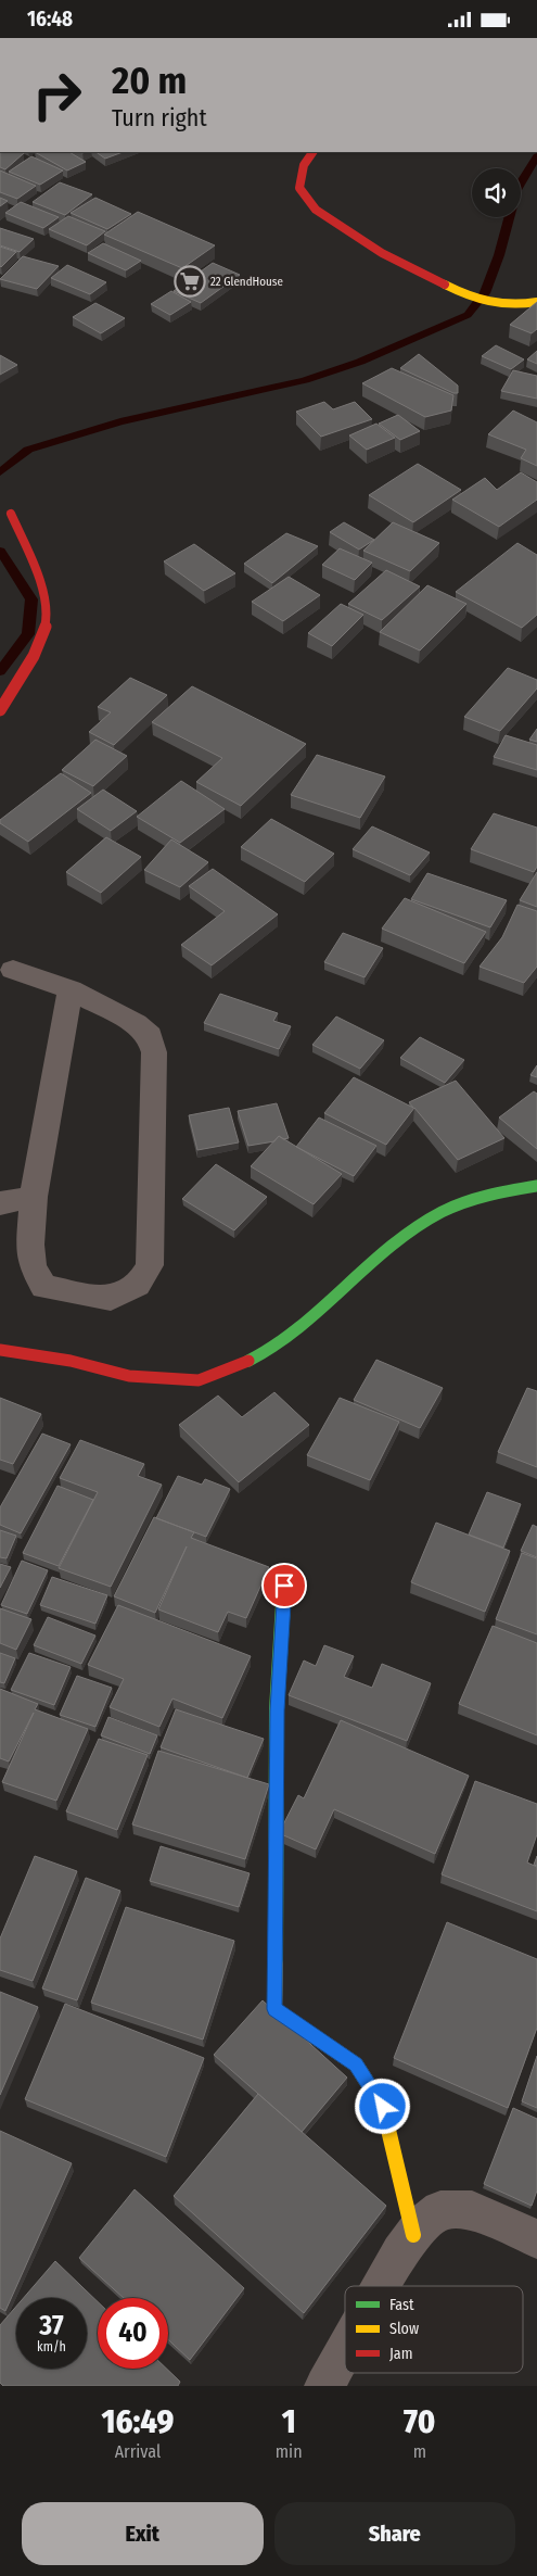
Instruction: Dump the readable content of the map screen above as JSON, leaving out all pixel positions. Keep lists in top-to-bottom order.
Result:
{
  "places": {
    "supermarket": ["22 GlendHouse"]
  },
  "legend": ["Fast", "Slow", "Jam"],
  "page": {
    "status": "16:48",
    "turn": ["20 m", "Turn right"],
    "speed": "37 km/h",
    "limit": "40",
    "eta": [
      "16:49",
      "Arrival",
      "1",
      "min",
      "70",
      "m"
    ],
    "buttons": ["Exit", "Share"]
  }
}
